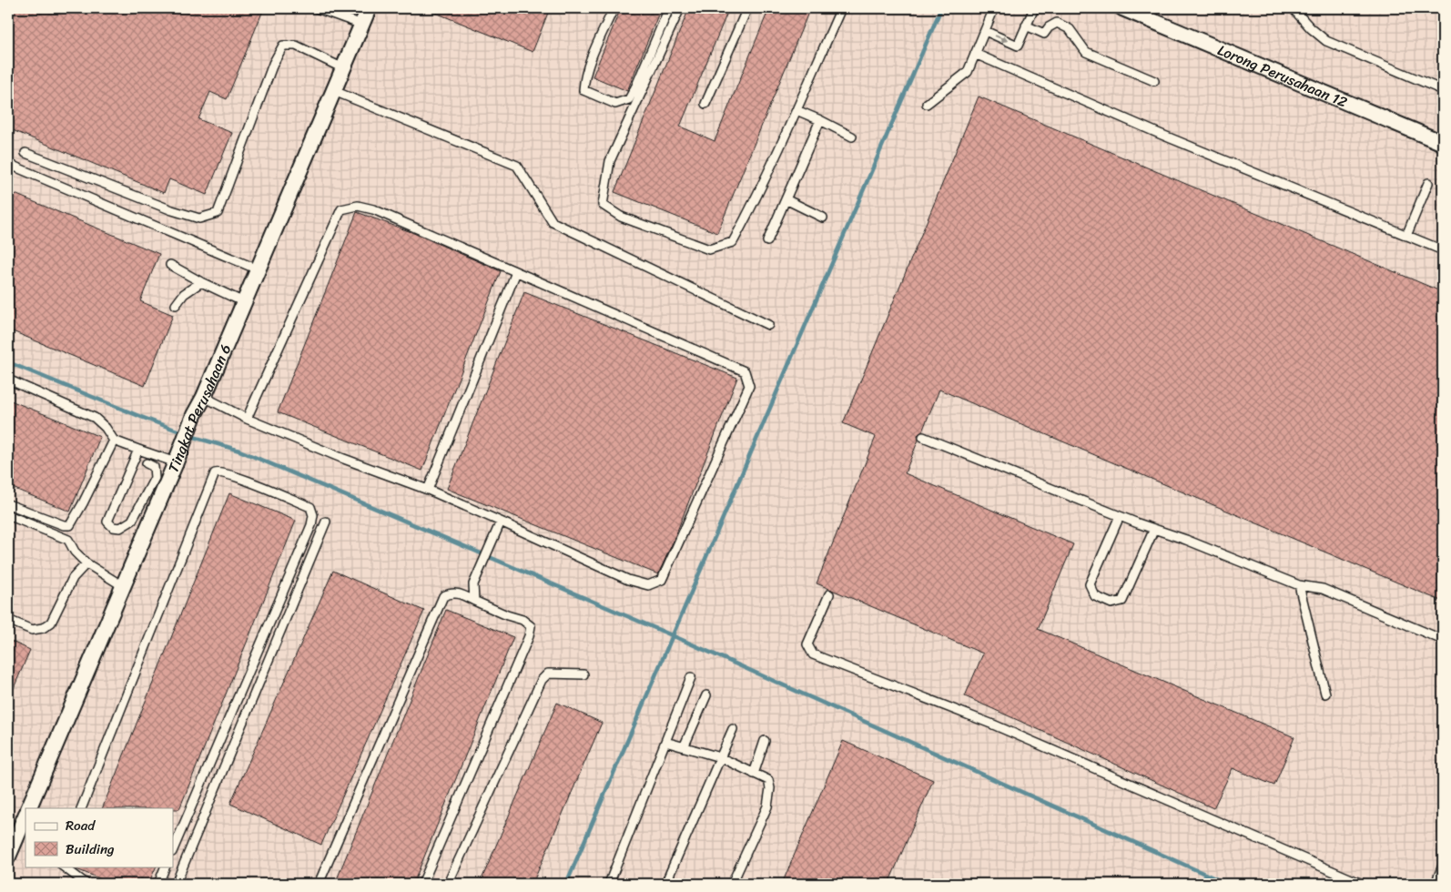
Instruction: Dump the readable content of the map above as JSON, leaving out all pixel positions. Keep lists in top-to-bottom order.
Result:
{
  "streets": {
    "street": ["Lorong Perusahaan 12", "Tingkat Perusahaan 6"]
  },
  "legend": ["Road", "Building"]
}
